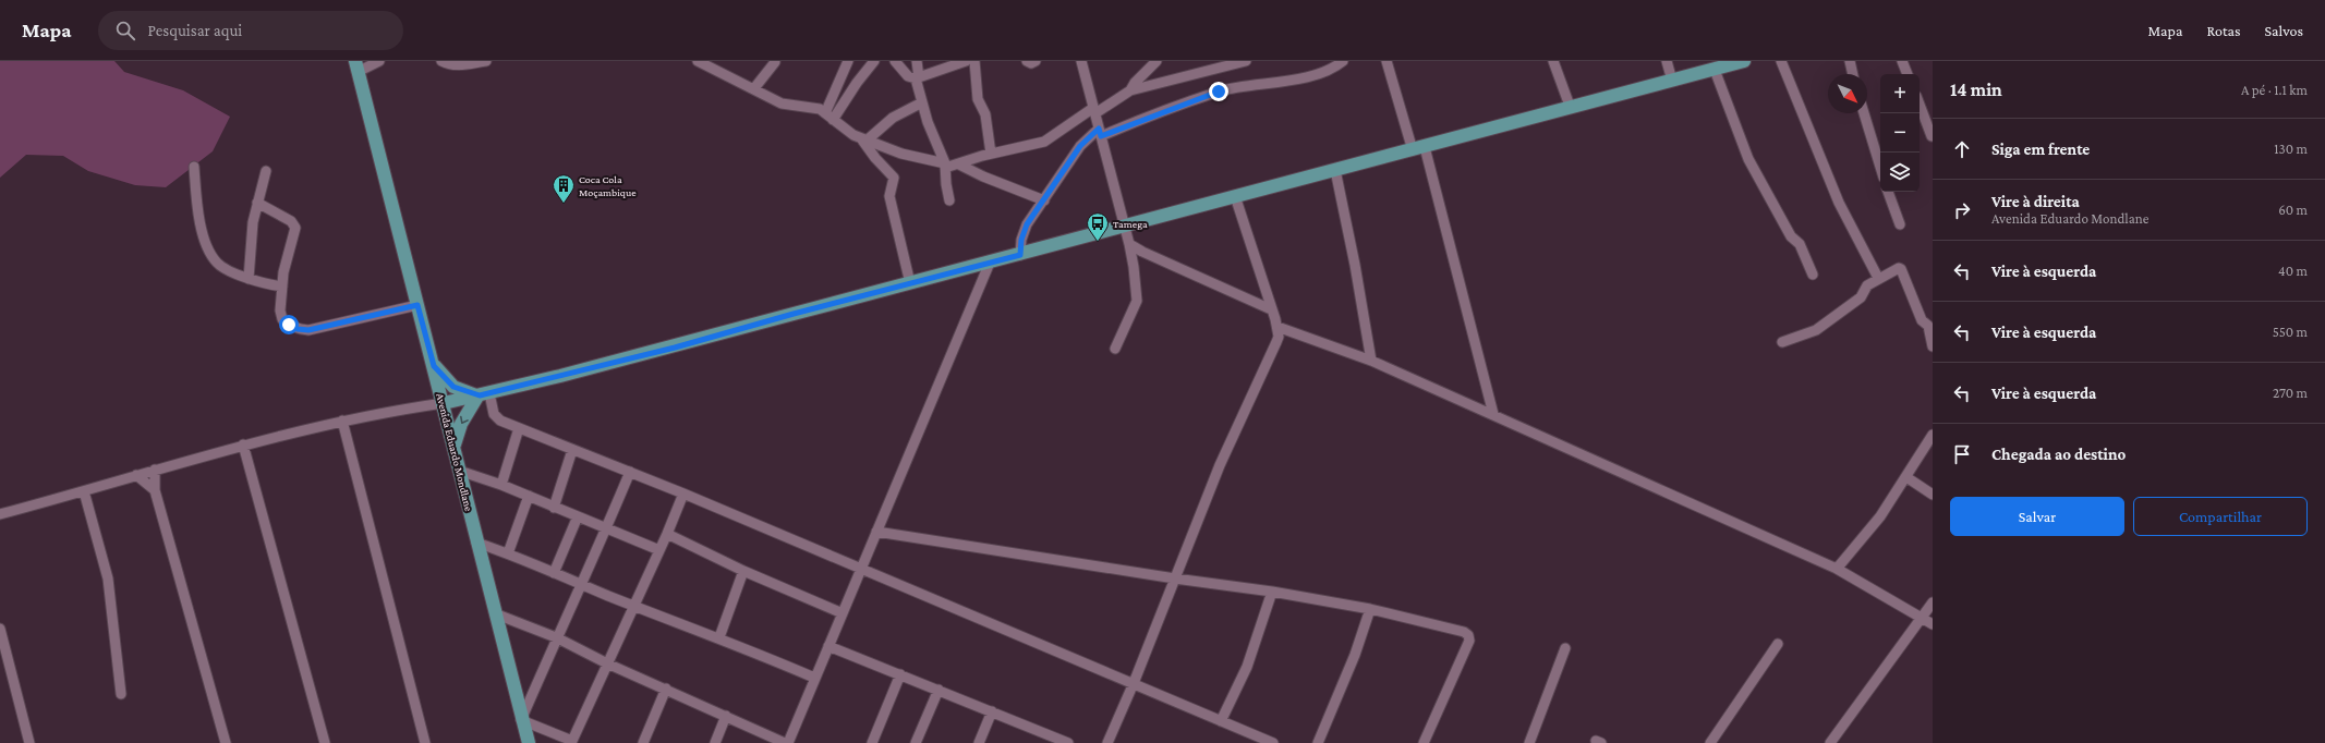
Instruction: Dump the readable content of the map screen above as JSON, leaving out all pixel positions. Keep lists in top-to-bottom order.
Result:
{
  "streets": {
    "main road": ["Avenida Eduardo Mondlane"]
  },
  "places": {
    "building": ["Coca Cola Moçambique"],
    "bus stop": ["Tamega"]
  },
  "north": "bottom right",
  "page": {
    "header": "Mapa",
    "search": "Pesquisar aqui",
    "nav": ["Mapa", "Rotas", "Salvos"],
    "heading": ["14 min", "A pé · 1.1 km"],
    "map_buttons": ["+", "−"],
    "list": [
      ["Siga em frente", "130 m"],
      ["Vire à direita", "Avenida Eduardo Mondlane", "60 m"],
      ["Vire à esquerda", "40 m"],
      ["Vire à esquerda", "550 m"],
      ["Vire à esquerda", "270 m"],
      "Chegada ao destino"
    ],
    "buttons": ["Salvar", "Compartilhar"]
  }
}
